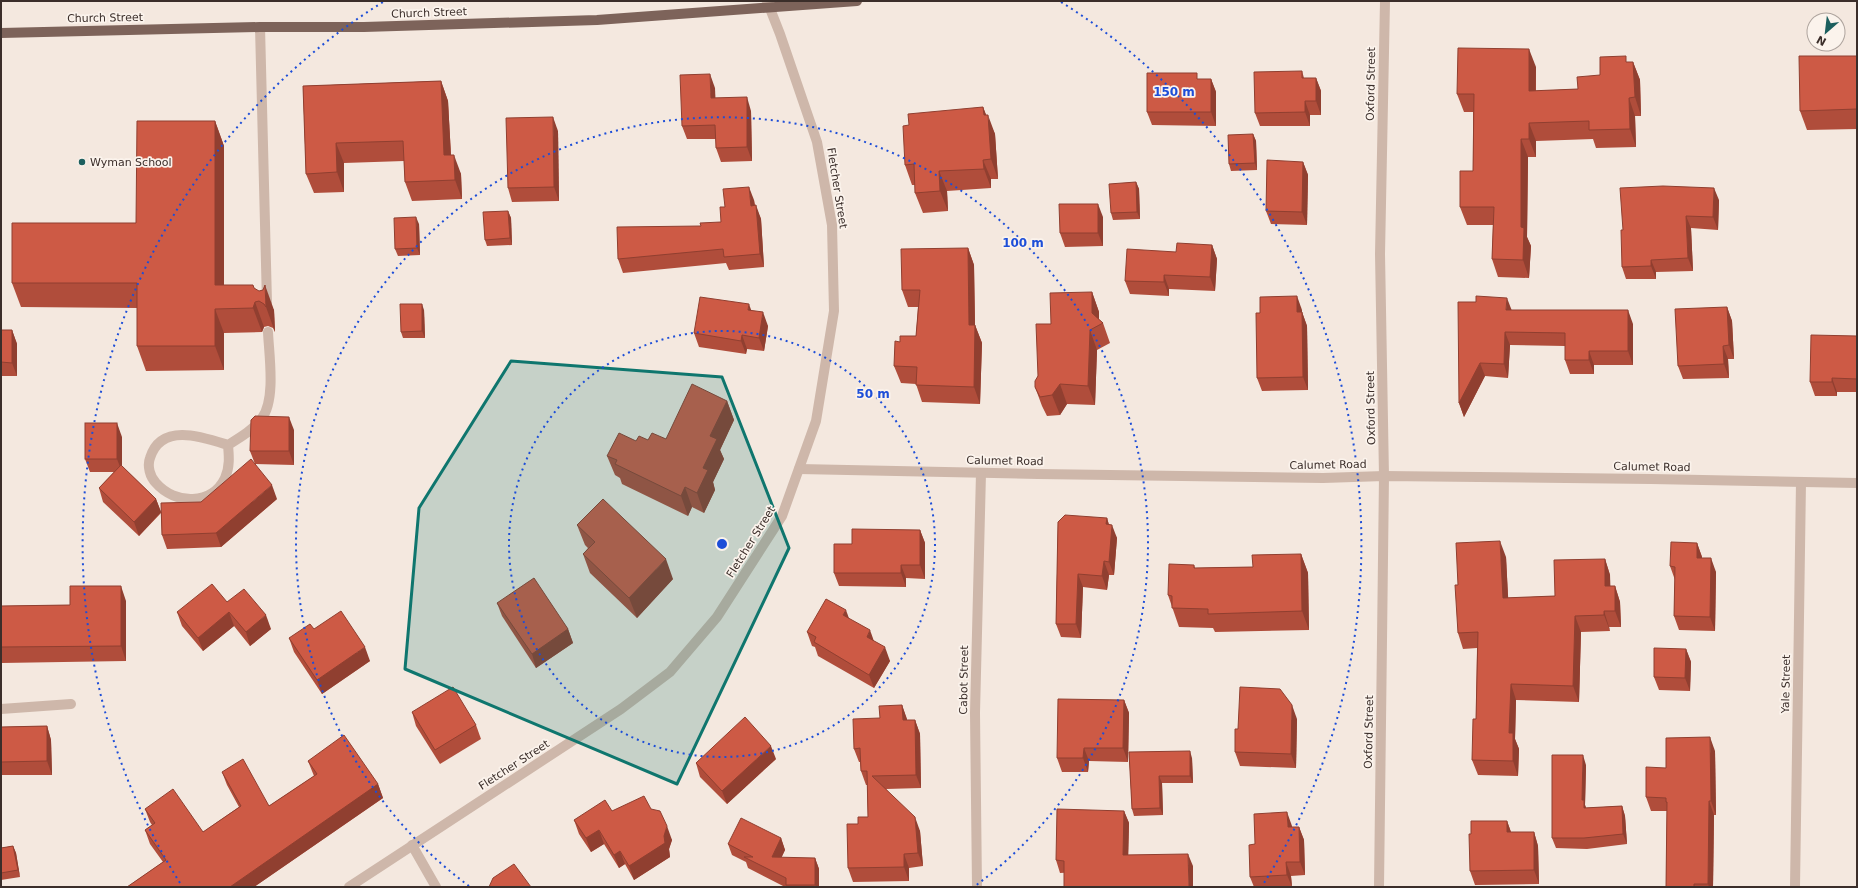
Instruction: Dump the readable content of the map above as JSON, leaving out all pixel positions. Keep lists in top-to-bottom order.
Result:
{
  "streets": {
    "main road": ["Church Street"],
    "street": [
      "Oxford Street",
      "Fletcher Street",
      "Calumet Road",
      "Cabot Street",
      "Yale Street"
    ]
  },
  "crossings": [
    ["Church Street", "Fletcher Street"],
    ["Oxford Street", "Calumet Road"],
    ["Fletcher Street", "Calumet Road"],
    ["Calumet Road", "Cabot Street"],
    ["Calumet Road", "Yale Street"]
  ],
  "places": ["Wyman School"],
  "north": "bottom left",
  "rings": ["150 m", "100 m", "50 m"]
}
